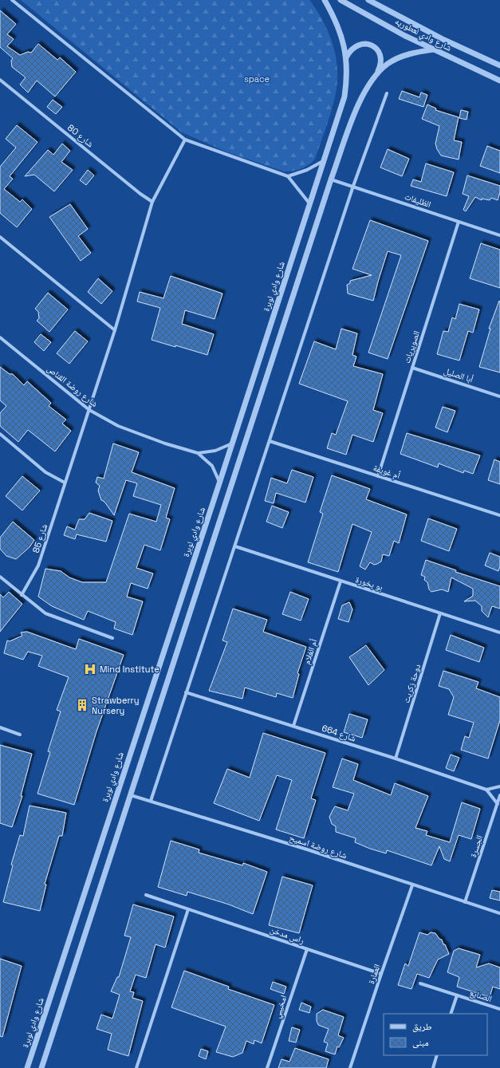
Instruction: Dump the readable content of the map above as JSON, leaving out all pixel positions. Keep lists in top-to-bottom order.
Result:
{
  "streets": {
    "street": [
      "شارع وادي لعطوريه",
      "شارع 80",
      "الظليفات",
      "شارع وادي لوبرة",
      "الصويريات",
      "أبا الصليل",
      "شارع روضة القناص",
      "أم غويفة",
      "شارع 85",
      "بو بخورة",
      "أم الغلام",
      "دوحة زكريت",
      "شارع 664",
      "شارع روضة اسميح",
      "الجسرة",
      "راس مدخن",
      "العمارة",
      "الصنايع",
      "امخيبي"
    ]
  },
  "crossings": [
    ["الظليفات", "الصويريات"],
    ["شارع وادي لوبرة", "شارع روضة القناص"],
    ["الصويريات", "أبا الصليل"],
    ["الصويريات", "أم غويفة"],
    ["شارع روضة القناص", "شارع 85"],
    ["بو بخورة", "أم الغلام"],
    ["بو بخورة", "دوحة زكريت"],
    ["أم الغلام", "شارع 664"],
    ["دوحة زكريت", "شارع 664"],
    ["شارع روضة اسميح", "الجسرة"],
    ["شارع روضة اسميح", "العمارة"],
    ["راس مدخن", "العمارة"],
    ["راس مدخن", "امخيبي"]
  ],
  "parks": ["space"],
  "places": {
    "hospital": ["Mind Institute"],
    "building": ["Strawberry Nursery"]
  },
  "legend": ["طريق", "مبنى"]
}
